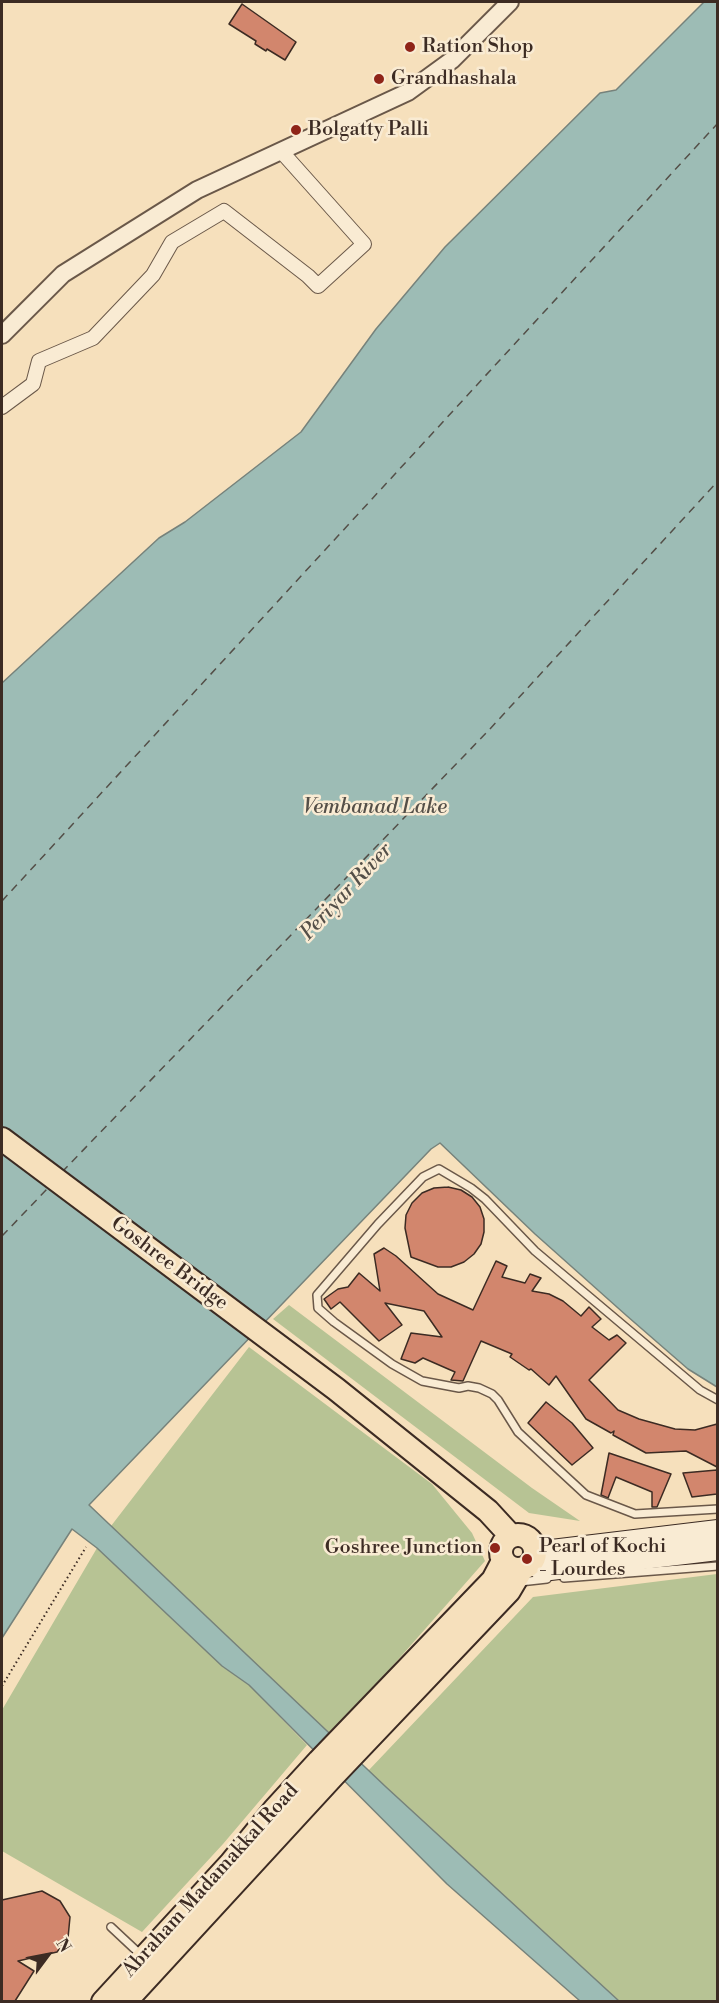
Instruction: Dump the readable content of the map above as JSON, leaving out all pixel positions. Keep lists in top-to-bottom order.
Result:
{
  "streets": {
    "main road": ["Goshree Bridge", "Abraham Madamakkal Road"]
  },
  "water": ["Vembanad Lake", "Periyar River"],
  "places": [
    "Ration Shop",
    "Grandhashala",
    "Bolgatty Palli",
    "Goshree Junction",
    "Pearl of Kochi - Lourdes"
  ],
  "north": "top right"
}
